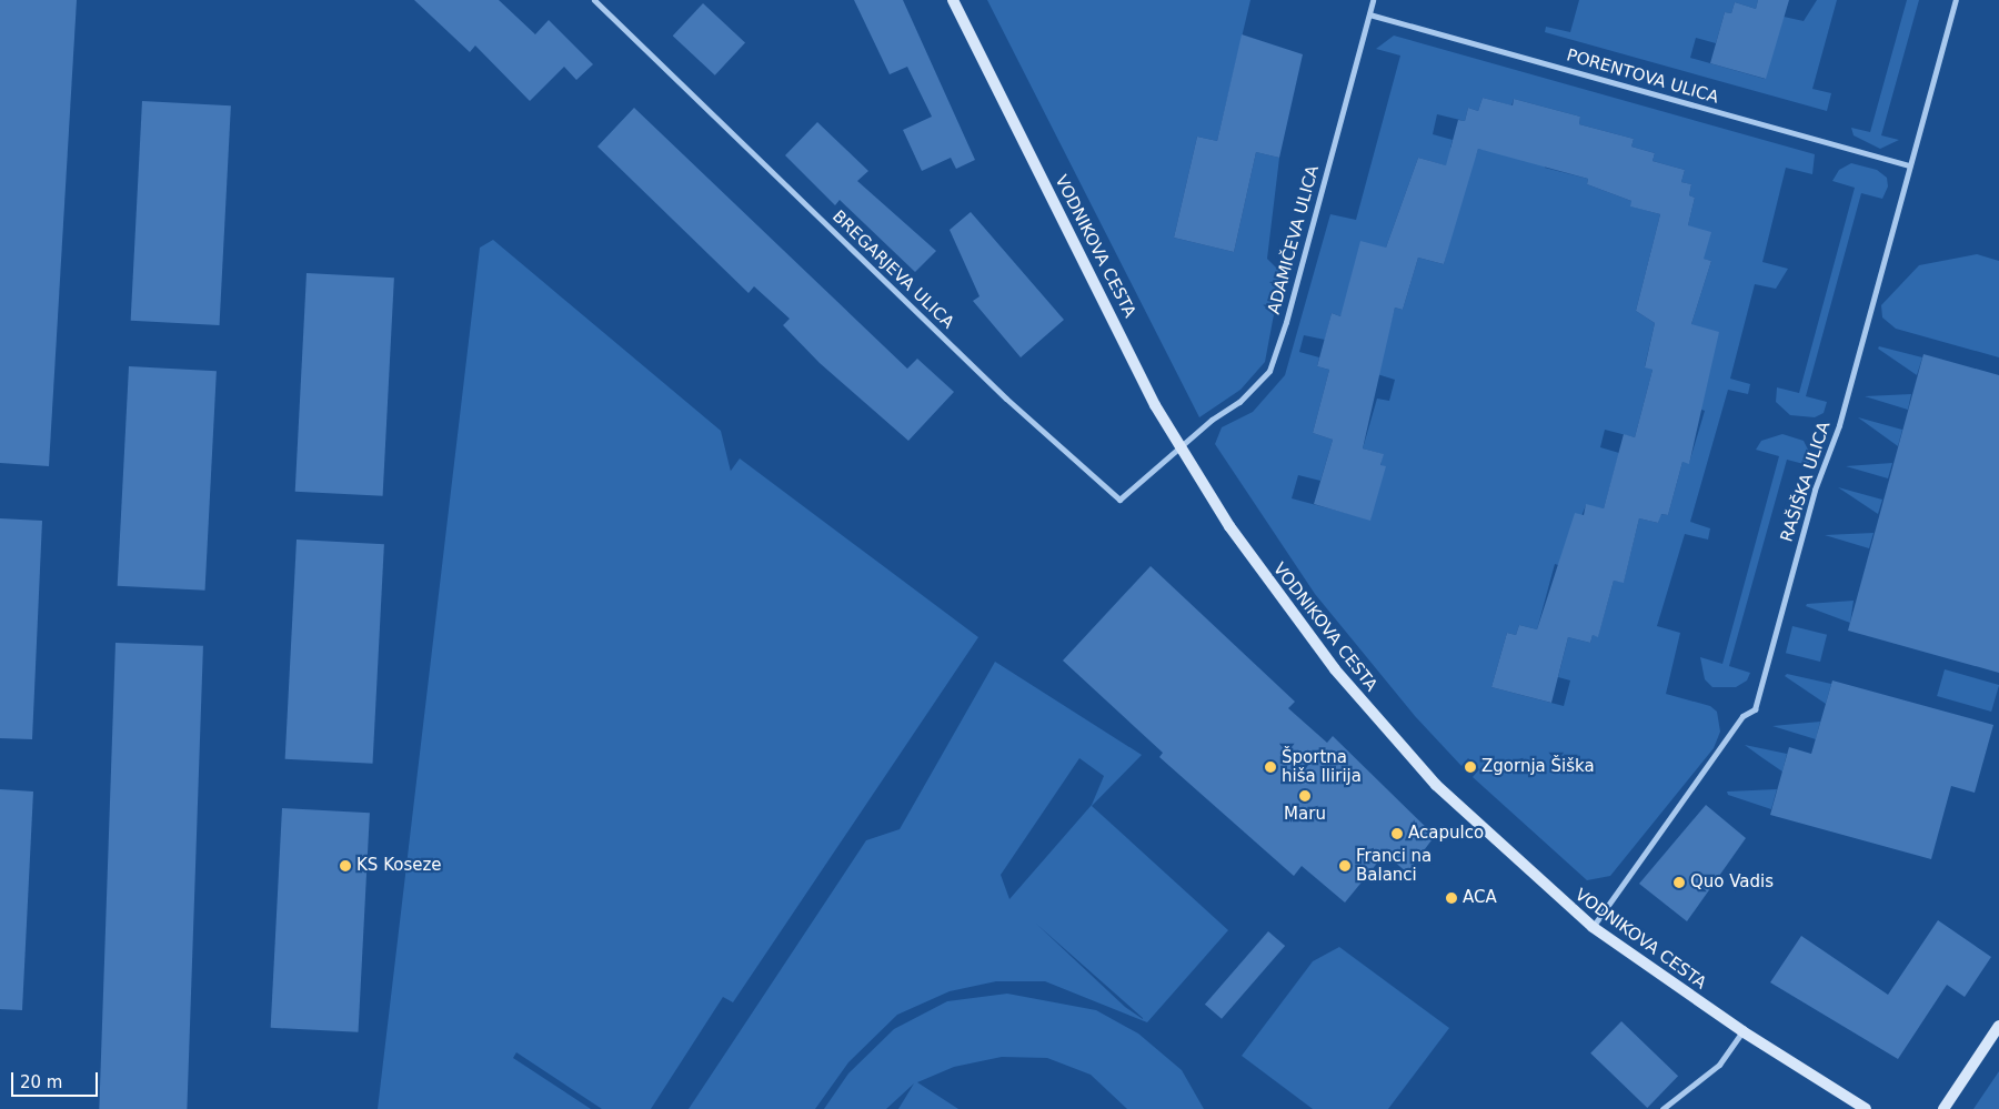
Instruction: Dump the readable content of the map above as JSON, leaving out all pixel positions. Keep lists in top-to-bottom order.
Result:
{
  "streets": {
    "street": [
      "PORENTOVA ULICA",
      "ADAMIČEVA ULICA",
      "VODNIKOVA CESTA",
      "BREGARJEVA ULICA",
      "RAŠIŠKA ULICA"
    ]
  },
  "crossings": [
    ["PORENTOVA ULICA", "ADAMIČEVA ULICA"],
    ["PORENTOVA ULICA", "RAŠIŠKA ULICA"],
    ["ADAMIČEVA ULICA", "VODNIKOVA CESTA"],
    ["ADAMIČEVA ULICA", "BREGARJEVA ULICA"],
    ["VODNIKOVA CESTA", "BREGARJEVA ULICA"],
    ["VODNIKOVA CESTA", "RAŠIŠKA ULICA"]
  ],
  "places": [
    "Športna hiša Ilirija",
    "Zgornja Šiška",
    "Maru",
    "Acapulco",
    "KS Koseze",
    "Franci na Balanci",
    "Quo Vadis",
    "ACA"
  ],
  "scale_bar": "20 m"
}
